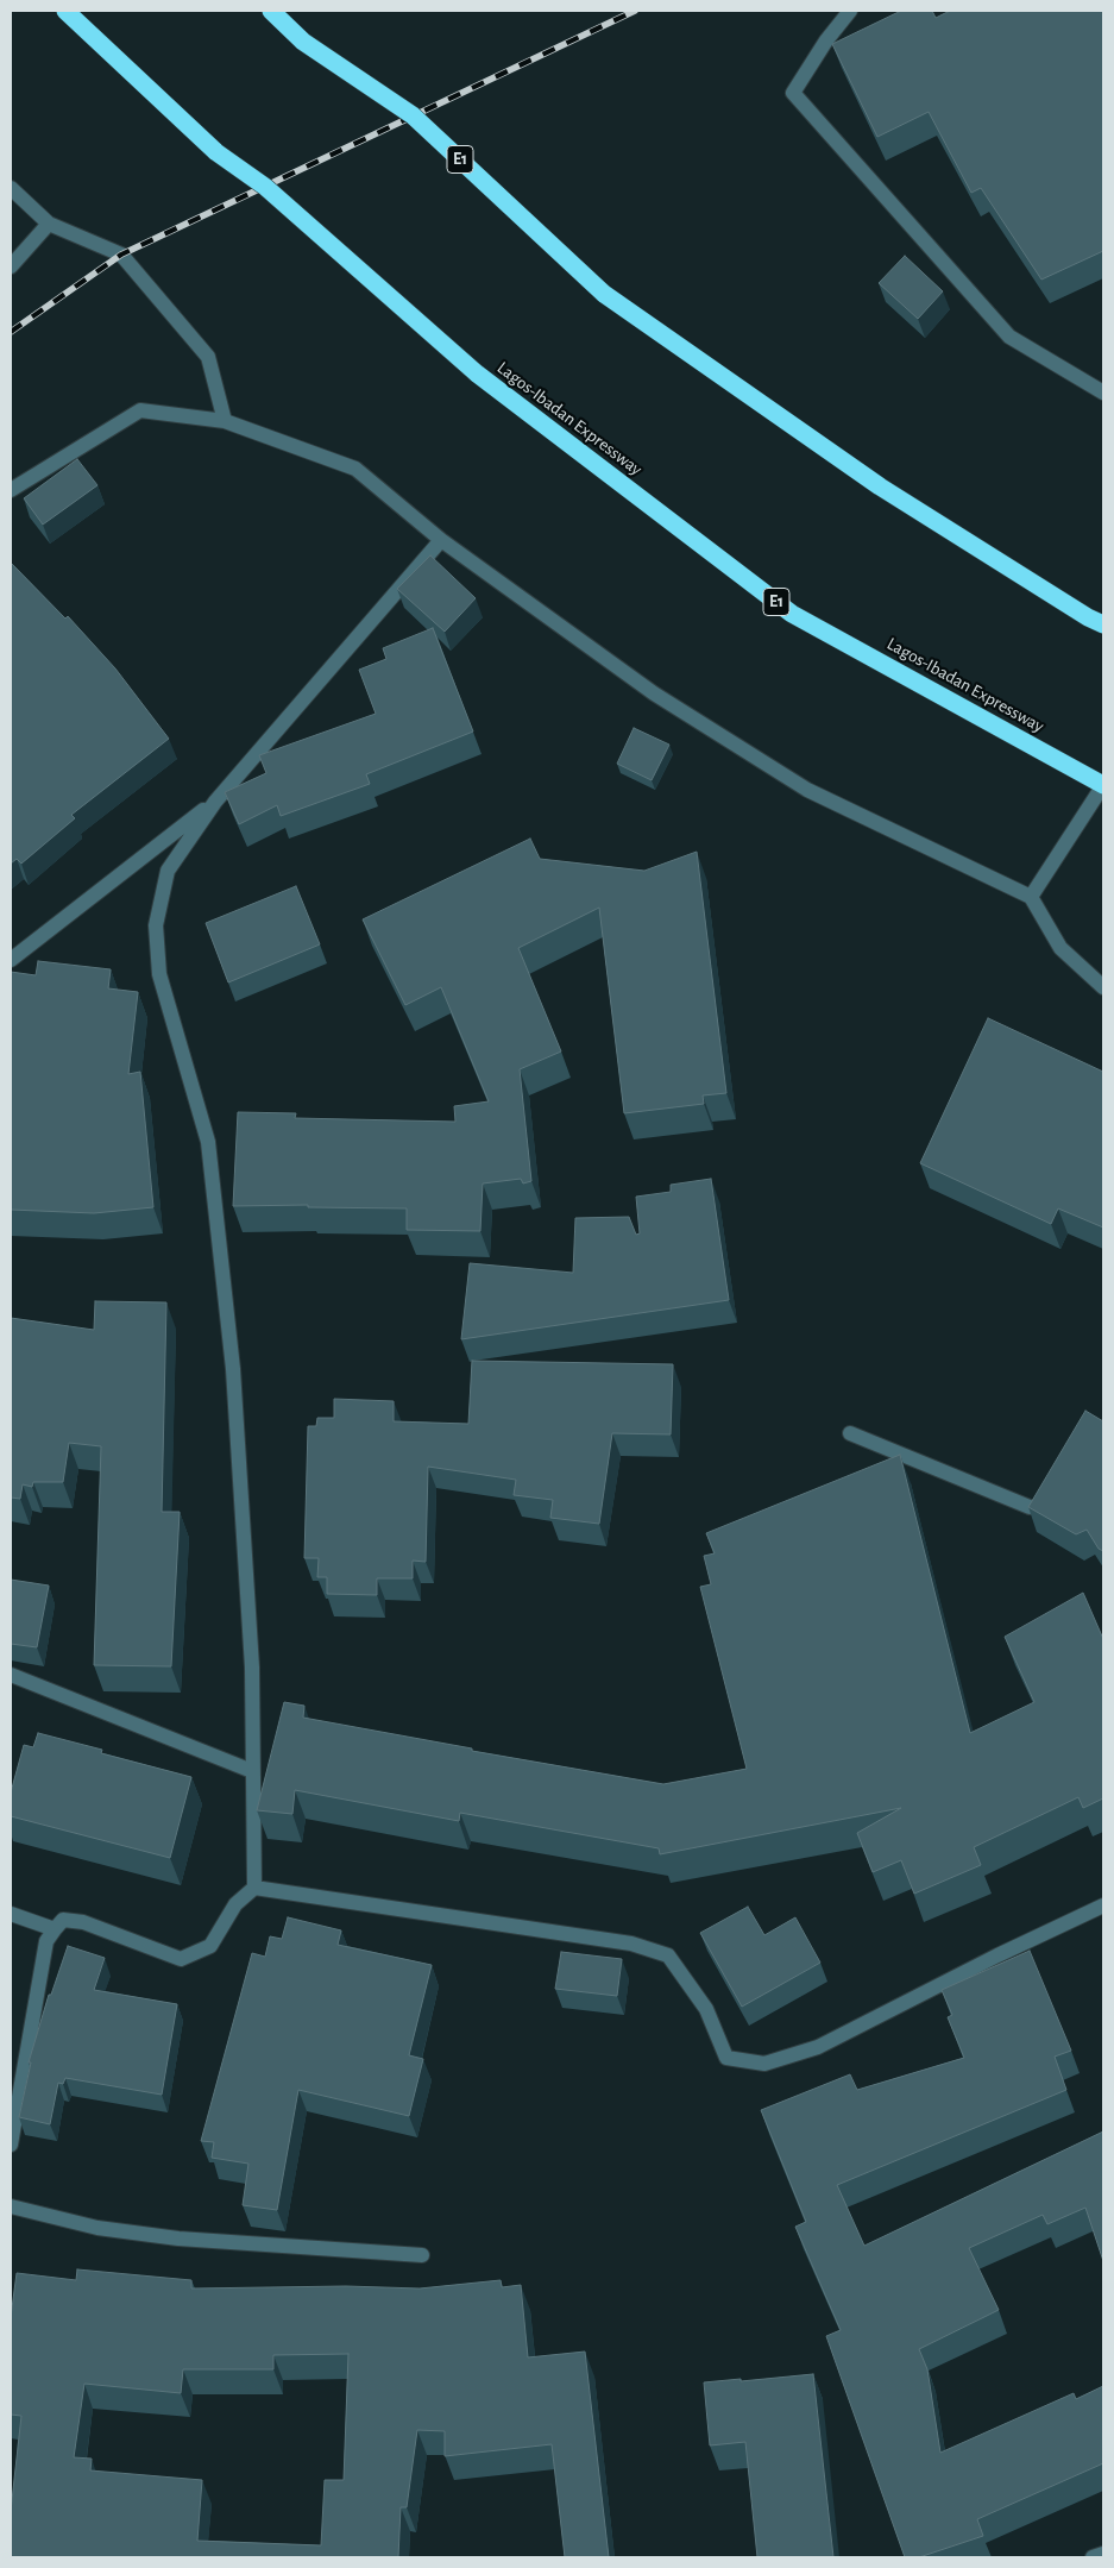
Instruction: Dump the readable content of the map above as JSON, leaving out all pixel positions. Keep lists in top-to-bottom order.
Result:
{
  "streets": {
    "highway": ["E1", "Lagos-Ibadan Expressway"]
  }
}
